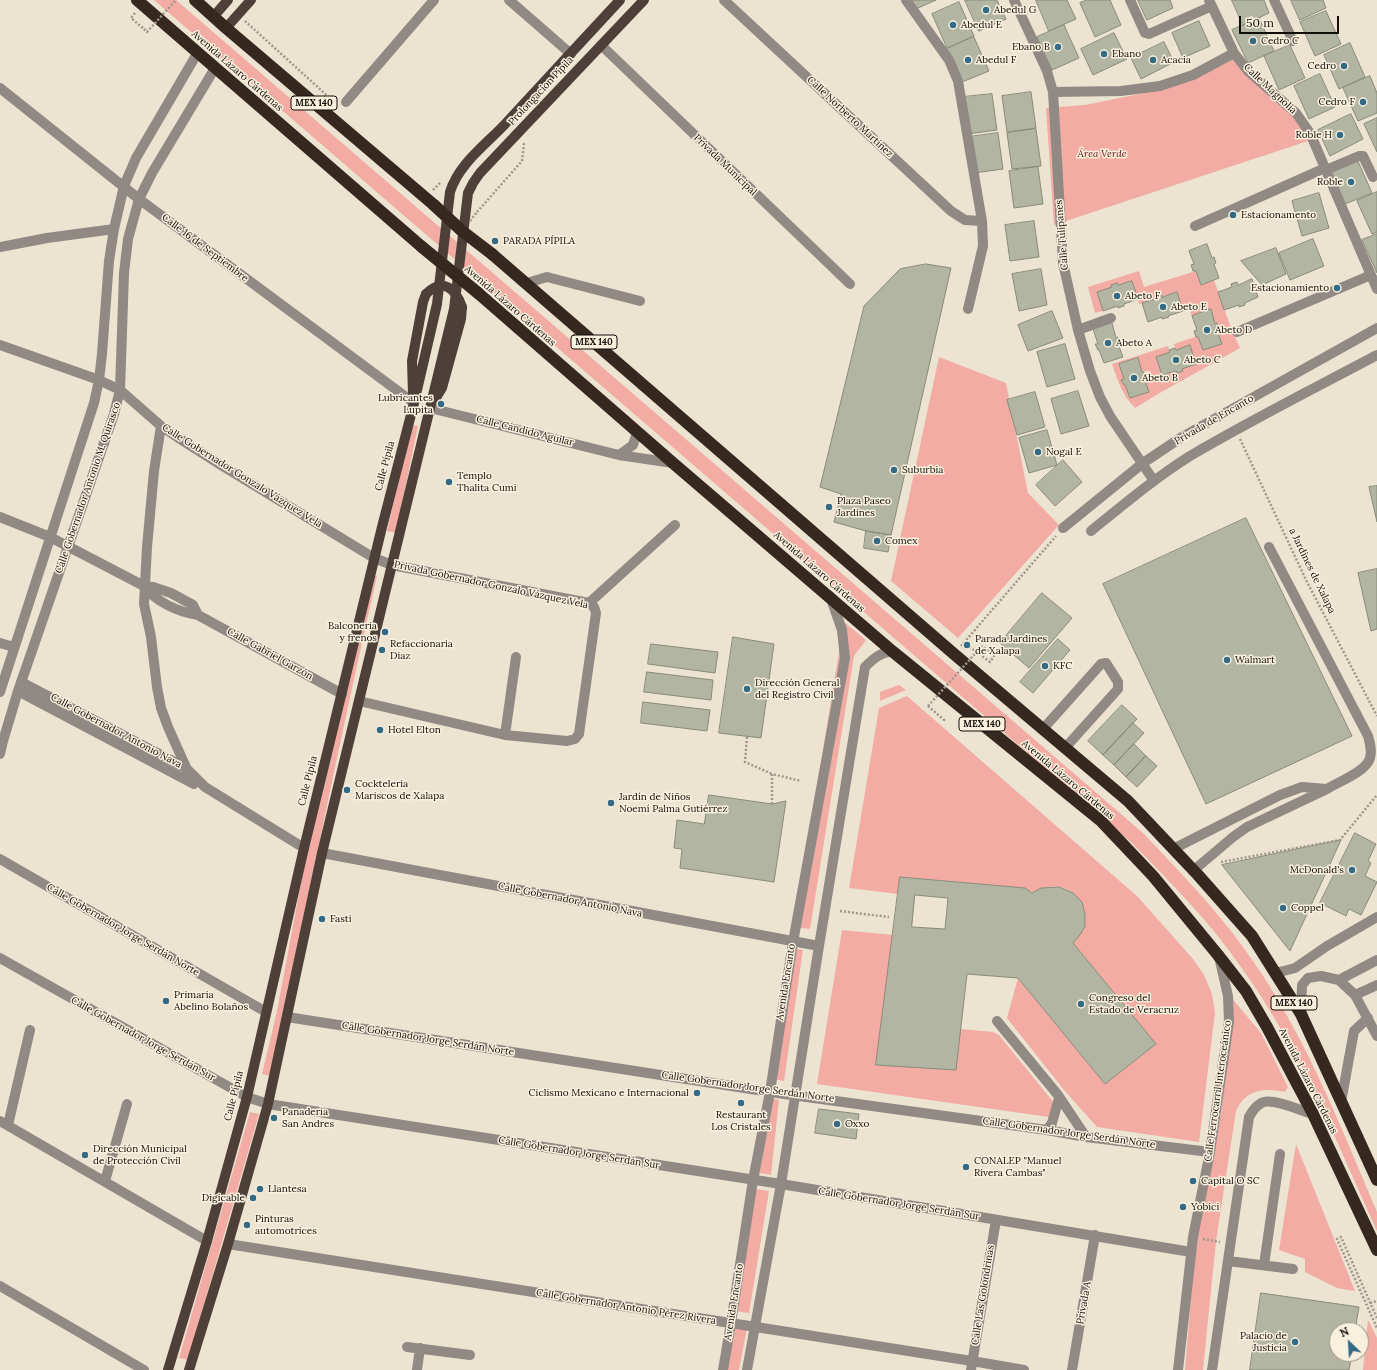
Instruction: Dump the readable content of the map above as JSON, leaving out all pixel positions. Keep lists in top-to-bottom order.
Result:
{
  "streets": {
    "highway": ["Avenida Lázaro Cárdenas", "MEX 140"],
    "main road": ["Prolongacion Pípila", "Calle Pípila"],
    "street": [
      "Calle Magnolia",
      "Calle Norberto Martínez",
      "Privada Municipal",
      "Calle Tulipanes",
      "Calle 16 de Septiembre",
      "Privada de Encanto",
      "Calle Cándido Aguilar",
      "Calle Gobernador Gonzalo Vázquez Vela",
      "Calle Gobernador Antonio M. Quirasco",
      "Privada Gobernador Gonzalo Vázquez Vela",
      "Calle Gabriel Garzón",
      "Calle Gobernador Antonio Nava",
      "Calle Gobernador Jorge Serdán Norte",
      "Avenida Encanto",
      "Calle Gobernador Jorge Serdán Sur",
      "Calle Ferrocarril Interoceánico",
      "Calle Las Golondrinas",
      "Privada A",
      "Calle Gobernador Antonio Pérez Rivera"
    ],
    "path": ["a Jardines de Xalapa"]
  },
  "crossings": [
    ["Avenida Lázaro Cárdenas", "Calle Cándido Aguilar"],
    ["Avenida Lázaro Cárdenas", "Calle Gobernador Antonio M. Quirasco"],
    ["Avenida Lázaro Cárdenas", "Avenida Encanto"],
    ["Avenida Lázaro Cárdenas", "Calle Ferrocarril Interoceánico"],
    ["Prolongacion Pípila", "Privada Municipal"],
    ["Prolongacion Pípila", "Calle Cándido Aguilar"],
    ["Prolongacion Pípila", "Calle Pípila"],
    ["Calle Tulipanes", "Privada de Encanto"],
    ["Calle 16 de Septiembre", "Calle Pípila"],
    ["Calle 16 de Septiembre", "Calle Gobernador Antonio M. Quirasco"],
    ["Privada de Encanto", "a Jardines de Xalapa"],
    ["Calle Pípila", "Calle Gobernador Gonzalo Vázquez Vela"],
    ["Calle Pípila", "Privada Gobernador Gonzalo Vázquez Vela"],
    ["Calle Pípila", "Calle Gabriel Garzón"],
    ["Calle Pípila", "Calle Gobernador Antonio Nava"],
    ["Calle Pípila", "Calle Gobernador Jorge Serdán Norte"],
    ["Calle Pípila", "Calle Gobernador Jorge Serdán Sur"],
    ["Calle Gobernador Gonzalo Vázquez Vela", "Calle Gobernador Antonio M. Quirasco"],
    ["Calle Gobernador Gonzalo Vázquez Vela", "Privada Gobernador Gonzalo Vázquez Vela"],
    ["Calle Gobernador Antonio M. Quirasco", "Calle Gabriel Garzón"],
    ["Calle Gobernador Antonio M. Quirasco", "Calle Gobernador Antonio Nava"],
    ["Calle Gobernador Antonio Nava", "Avenida Encanto"],
    ["Calle Gobernador Jorge Serdán Norte", "Avenida Encanto"],
    ["Calle Gobernador Jorge Serdán Norte", "Calle Ferrocarril Interoceánico"],
    ["Avenida Encanto", "Calle Gobernador Jorge Serdán Sur"],
    ["Avenida Encanto", "Calle Gobernador Antonio Pérez Rivera"],
    ["Calle Gobernador Jorge Serdán Sur", "Calle Ferrocarril Interoceánico"],
    ["Calle Gobernador Jorge Serdán Sur", "Calle Las Golondrinas"],
    ["Calle Gobernador Jorge Serdán Sur", "Privada A"],
    ["Calle Las Golondrinas", "Calle Gobernador Antonio Pérez Rivera"]
  ],
  "parks": ["Área Verde"],
  "places": [
    "Abedul G",
    "Abedul E",
    "Cedro C",
    "Ebano B",
    "Ebano",
    "Abedul F",
    "Acacia",
    "Cedro",
    "Cedro F",
    "Roble H",
    "Roble",
    "Estacionamento",
    "PARADA PÍPILA",
    "Estacionamiento",
    "Abeto F",
    "Abeto E",
    "Abeto D",
    "Abeto A",
    "Abeto C",
    "Abeto B",
    "Lubricantes Lupita",
    "Nogal E",
    "Suburbia",
    "Templo Thalita Cumi",
    "Plaza Paseo Jardines",
    "Comex",
    "Balconeria y frenos",
    "Parada Jardines de Xalapa",
    "Refaccionaria Diaz",
    "Walmart",
    "KFC",
    "Dirección General del Registro Civil",
    "Hotel Elton",
    "Cockteleria Mariscos de Xalapa",
    "Jardín de Niños Noemí Palma Gutiérrez",
    "McDonald's",
    "Coppel",
    "Fasti",
    "Primaria Abelino Bolaños",
    "Congreso del Estado de Veracruz",
    "Ciclismo Mexicano e Internacional",
    "Restaurant Los Cristales",
    "Panadería San Andres",
    "Oxxo",
    "Dirección Municipal de Protección Civil",
    "CONALEP \"Manuel Rivera Cambas\"",
    "Capital O SC",
    "Llantesa",
    "Digicable",
    "Yobici",
    "Pinturas automotrices",
    "Palacio de Justicia"
  ],
  "scale_bar": "50 m",
  "north": "top left"
}
